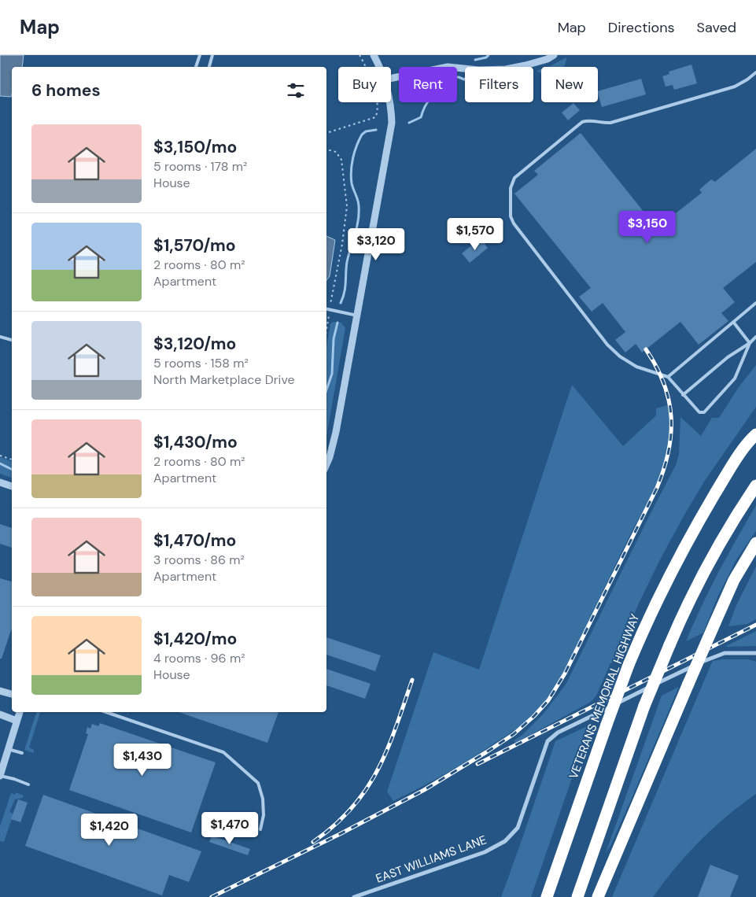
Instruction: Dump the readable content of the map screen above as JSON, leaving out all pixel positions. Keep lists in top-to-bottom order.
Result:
{
  "streets": {
    "highway": ["VETERANS MEMORIAL HIGHWAY"],
    "street": ["EAST WILLIAMS LANE"]
  },
  "page": {
    "header": "Map",
    "nav": ["Map", "Directions", "Saved"],
    "chip": [
      "Buy",
      "Rent",
      "Filters",
      "New"
    ],
    "heading": "6 homes",
    "list": [
      {
        "name": "$3,150/mo",
        "note": "5 rooms · 178 m² · House"
      },
      {
        "name": "$1,570/mo",
        "note": "2 rooms · 80 m² · Apartment"
      },
      {
        "name": "$3,120/mo",
        "note": "5 rooms · 158 m² · North Marketplace Drive"
      },
      {
        "name": "$1,430/mo",
        "note": "2 rooms · 80 m² · Apartment"
      },
      {
        "name": "$1,470/mo",
        "note": "3 rooms · 86 m² · Apartment"
      },
      {
        "name": "$1,420/mo",
        "note": "4 rooms · 96 m² · House"
      }
    ],
    "price": [
      "$3,150",
      "$1,570",
      "$3,120",
      "$1,430",
      "$1,470",
      "$1,420"
    ]
  }
}
